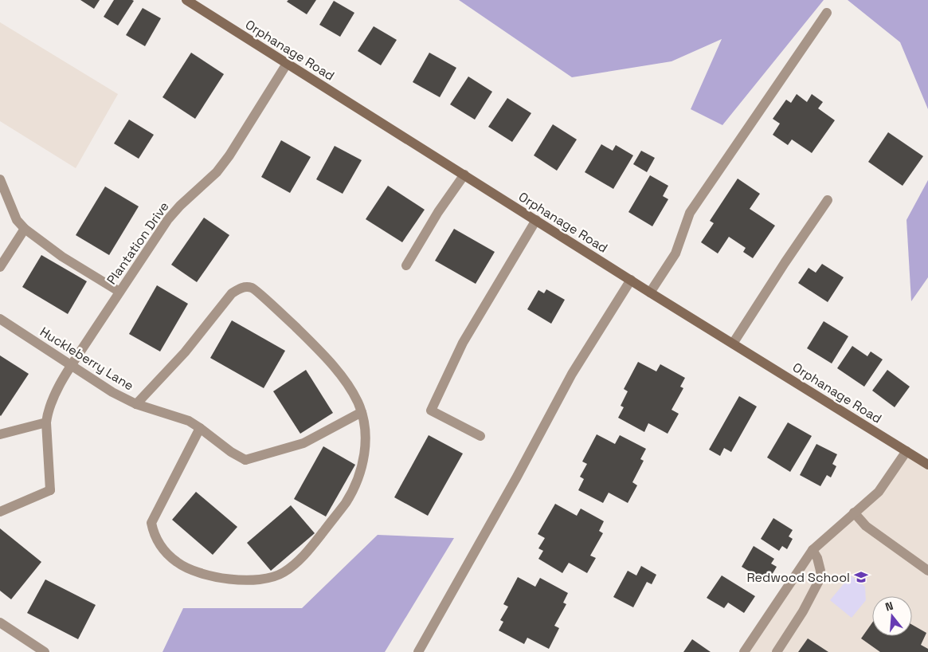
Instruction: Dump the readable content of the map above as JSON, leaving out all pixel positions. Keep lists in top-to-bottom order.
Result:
{
  "streets": {
    "main road": ["Orphanage Road"],
    "street": ["Plantation Drive", "Huckleberry Lane"]
  },
  "crossings": [
    ["Orphanage Road", "Plantation Drive"],
    ["Plantation Drive", "Huckleberry Lane"]
  ],
  "places": {
    "school or university": ["Redwood School"]
  },
  "north": "top"
}
